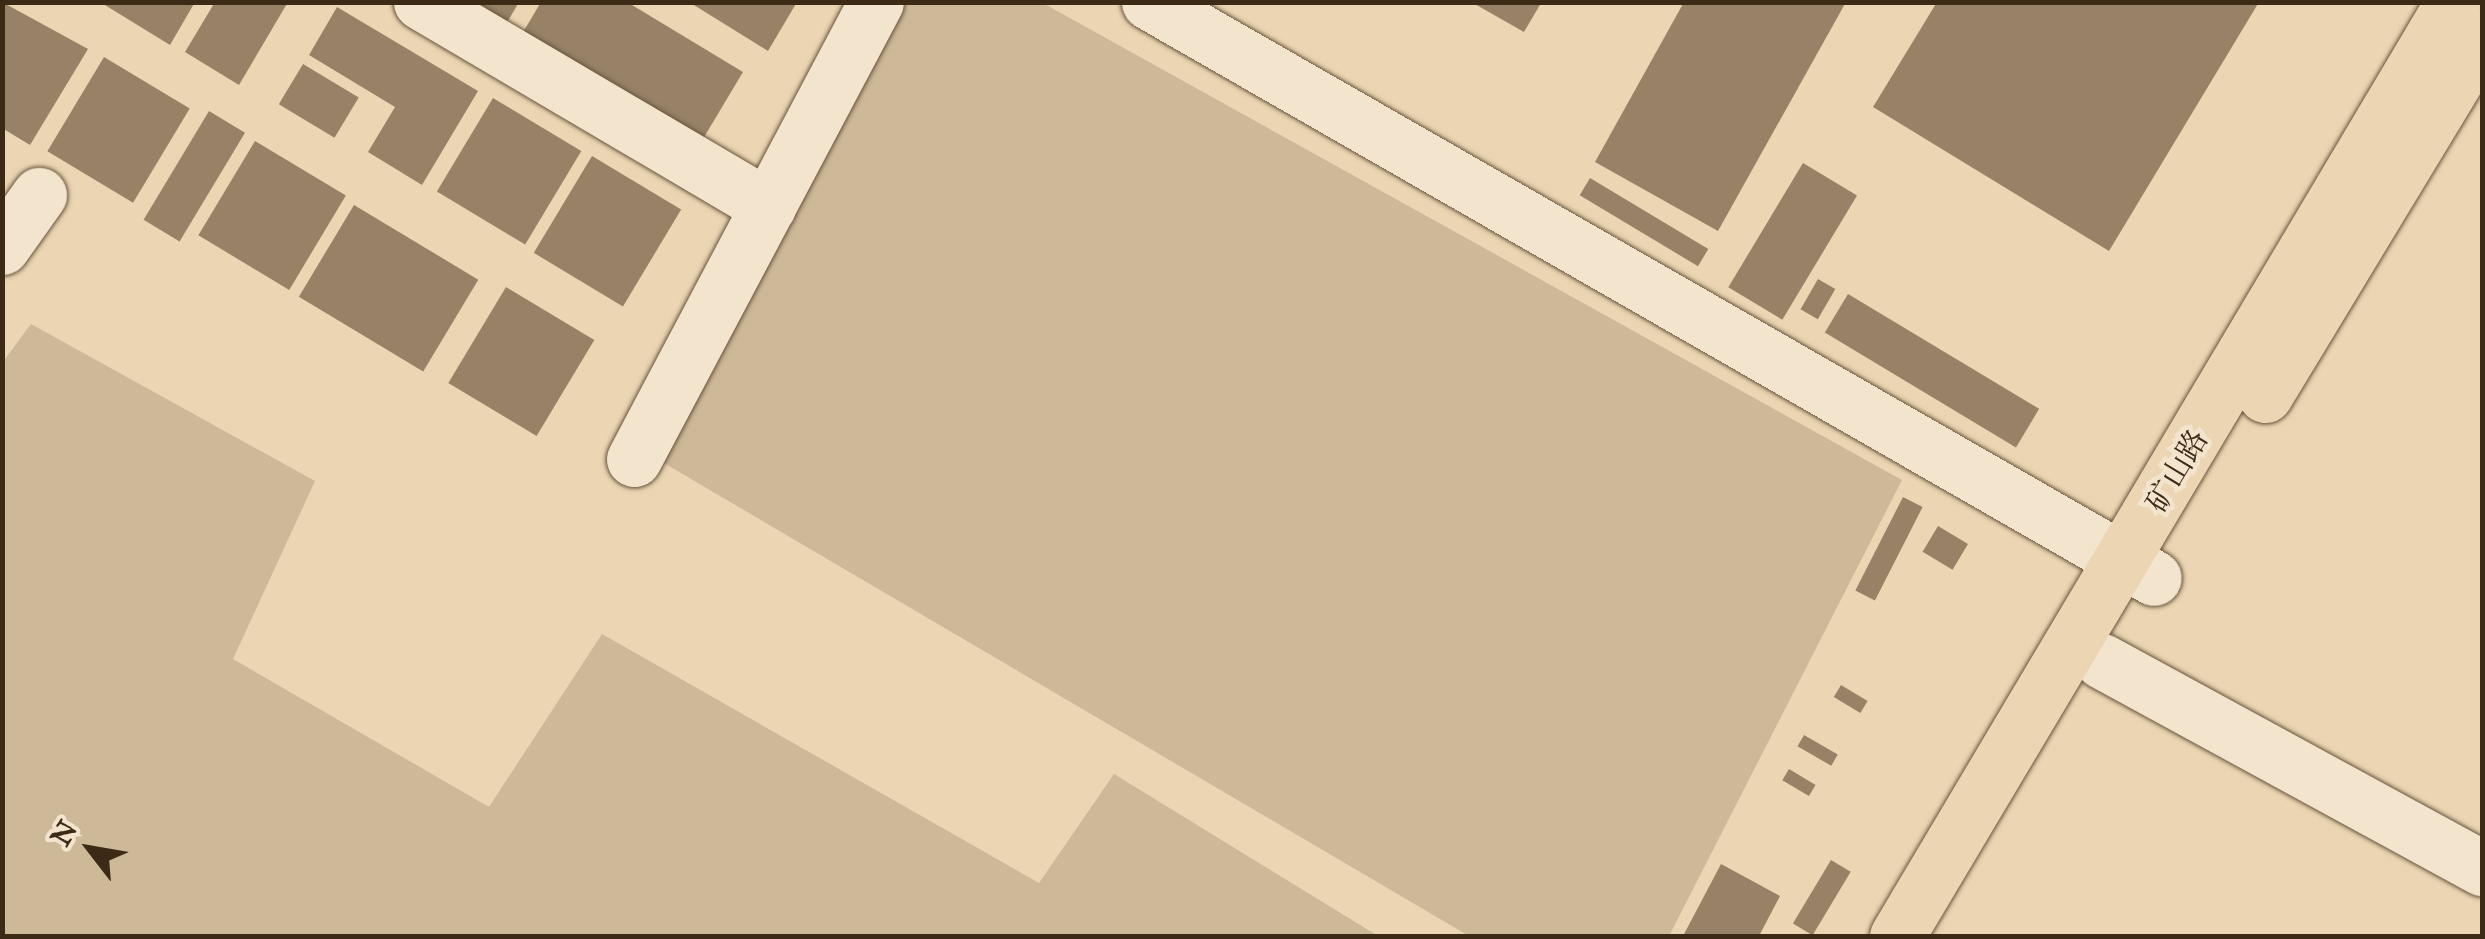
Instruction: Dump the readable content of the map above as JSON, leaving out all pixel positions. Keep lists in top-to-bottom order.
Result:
{
  "streets": {
    "main road": ["矿山路"]
  },
  "north": "top left"
}
